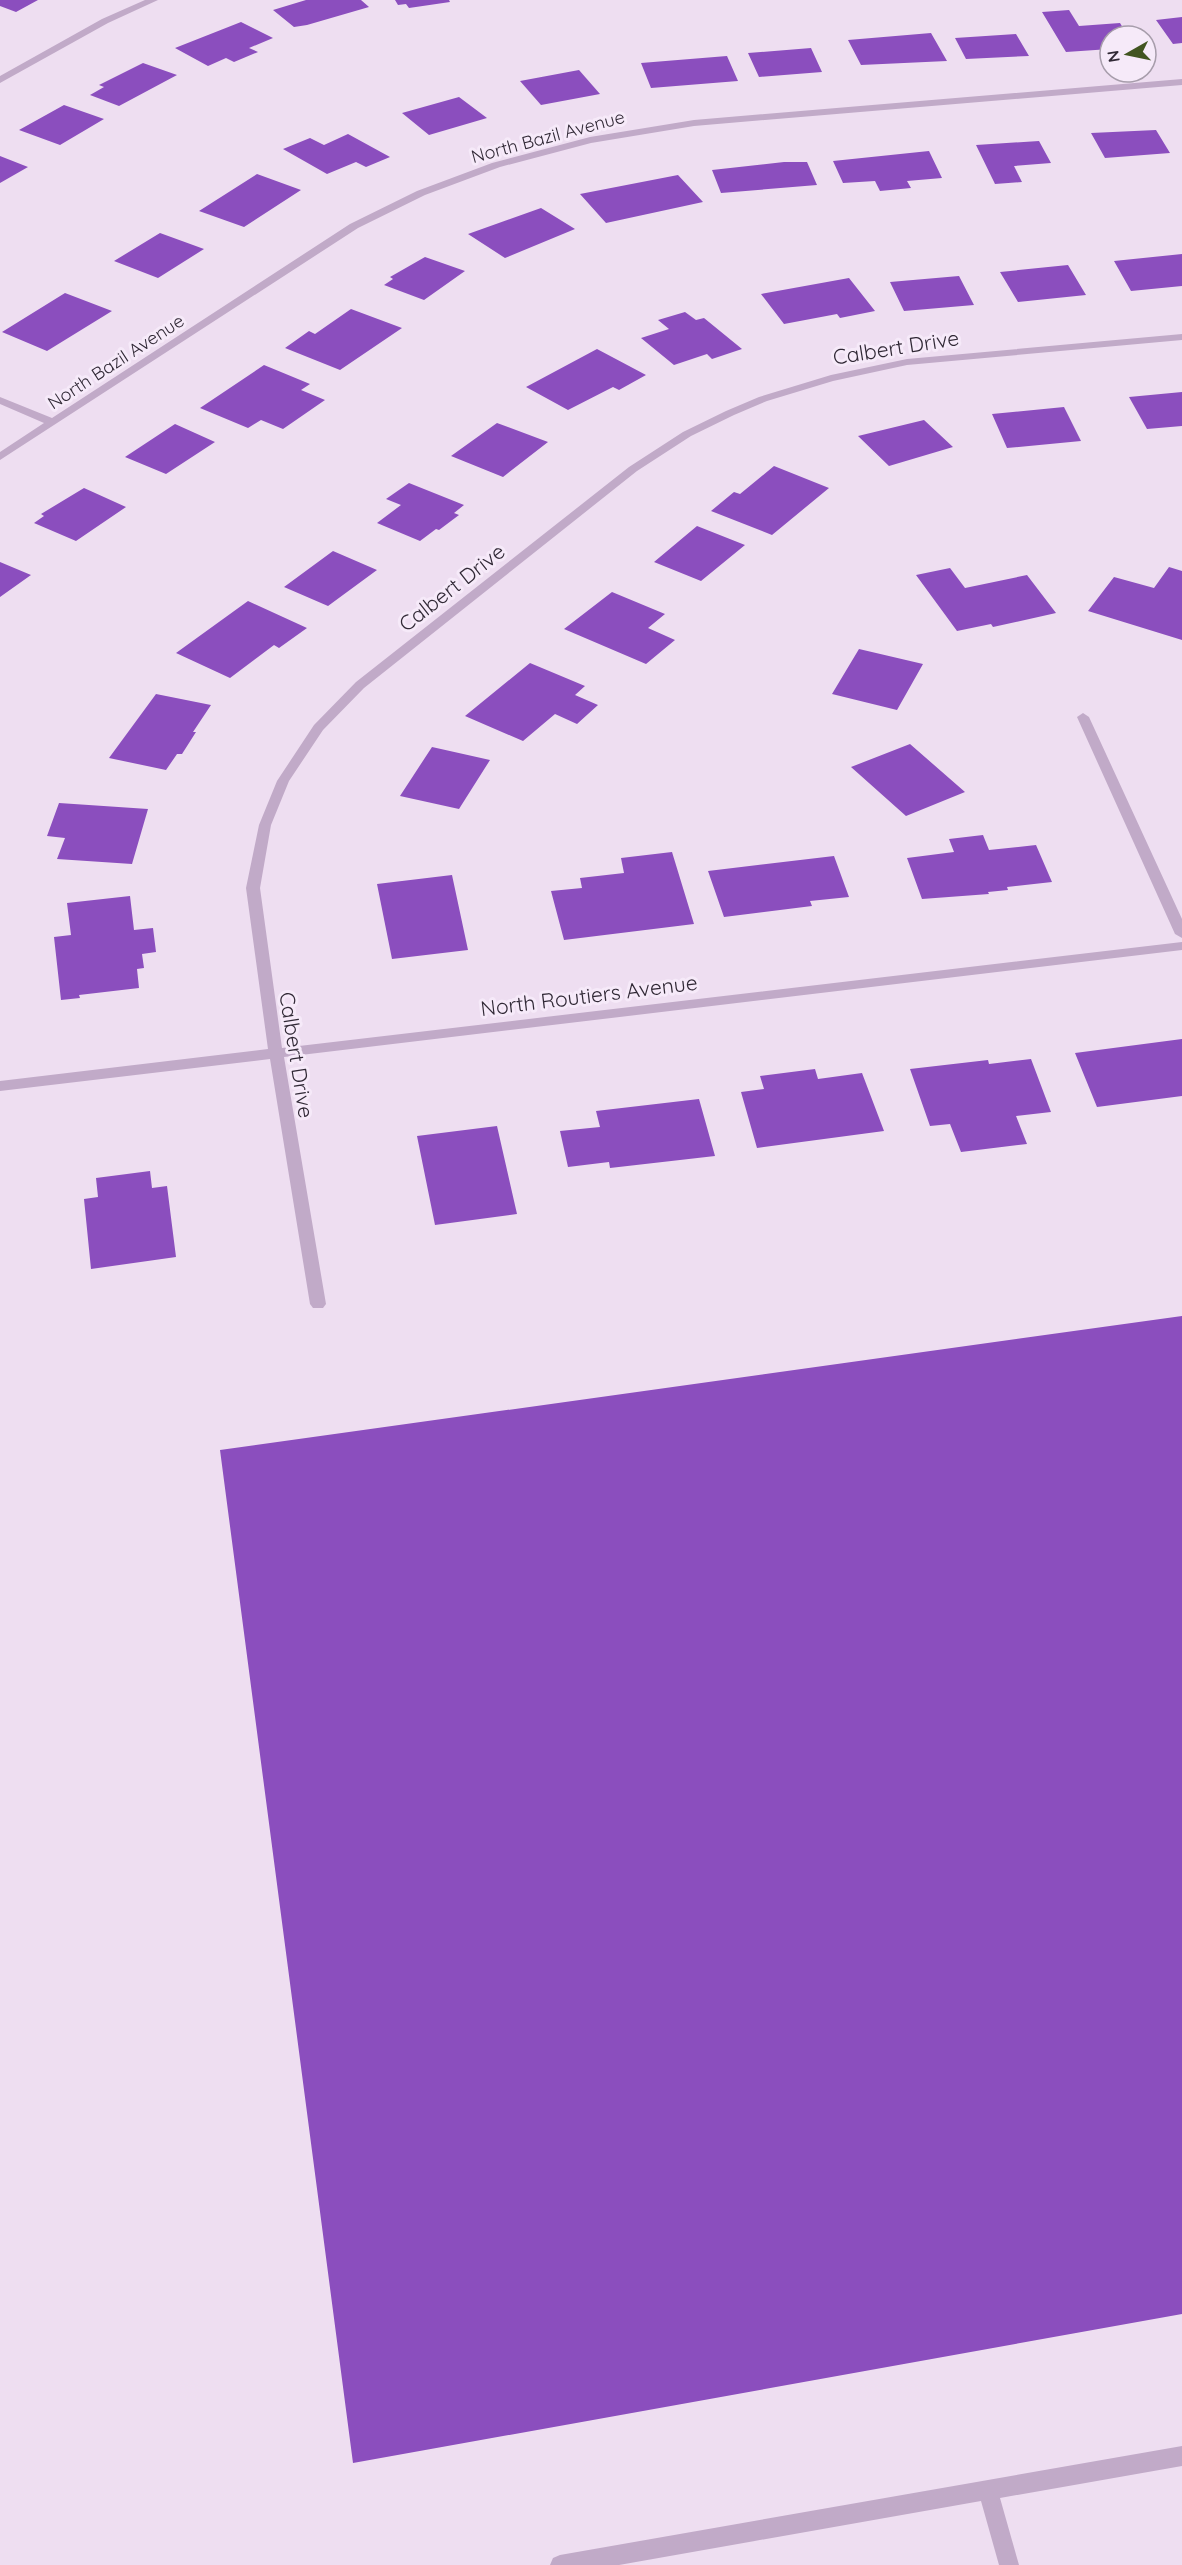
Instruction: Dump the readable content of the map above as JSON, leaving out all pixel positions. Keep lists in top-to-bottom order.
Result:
{
  "streets": {
    "street": ["North Bazil Avenue", "Calbert Drive", "North Routiers Avenue"]
  },
  "crossings": [
    ["Calbert Drive", "North Routiers Avenue"]
  ],
  "north": "left"
}
